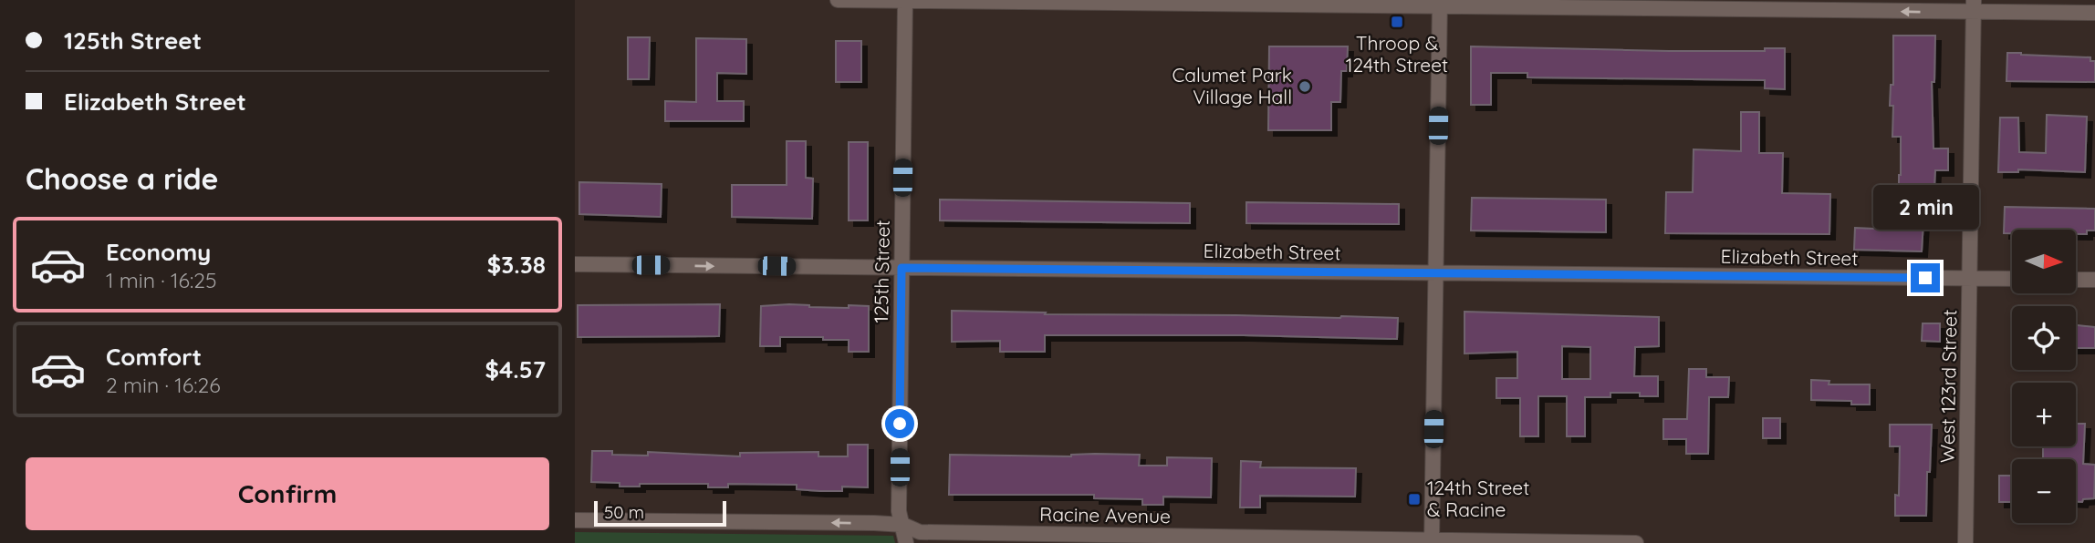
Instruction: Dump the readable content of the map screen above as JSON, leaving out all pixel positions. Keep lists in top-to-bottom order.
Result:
{
  "streets": {
    "street": [
      "Elizabeth Street",
      "125th Street",
      "West 123rd Street",
      "Racine Avenue"
    ]
  },
  "crossings": [
    ["Elizabeth Street", "125th Street"],
    ["Elizabeth Street", "West 123rd Street"],
    ["125th Street", "Racine Avenue"]
  ],
  "places": {
    "transit": ["Throop & 124th Street", "124th Street & Racine"],
    "other": ["Calumet Park Village Hall"]
  },
  "scale_bar": "50 m",
  "north": "right",
  "page": {
    "banner": ["125th Street", "Elizabeth Street"],
    "heading": "Choose a ride",
    "bubble": "2 min",
    "list": [
      {
        "name": "Economy",
        "note": "1 min · 16:25",
        "value": "$3.38"
      },
      {
        "name": "Comfort",
        "note": "2 min · 16:26",
        "value": "$4.57"
      }
    ],
    "map_buttons": ["+", "−"],
    "buttons": "Confirm",
    "scale": "50 m"
  }
}
